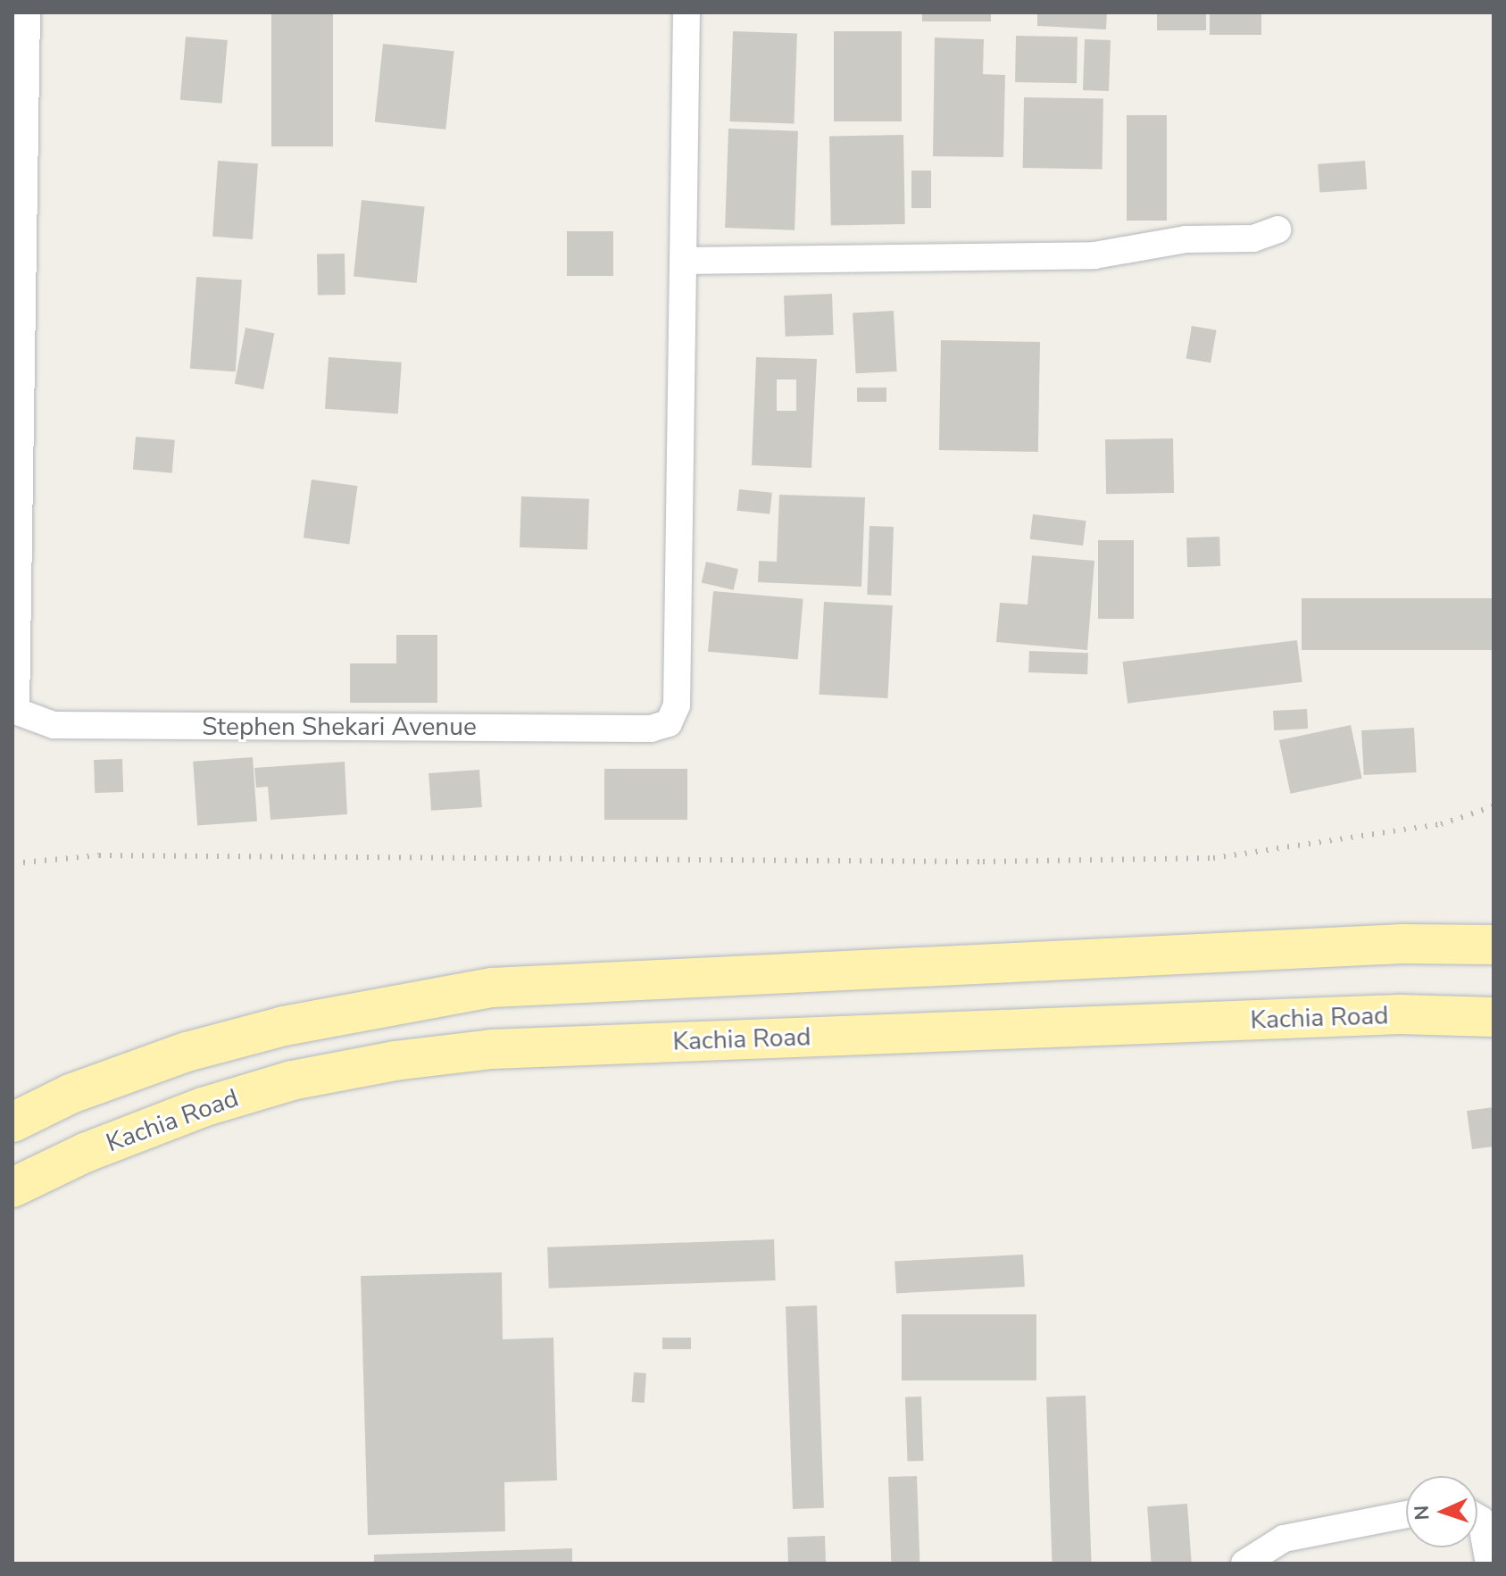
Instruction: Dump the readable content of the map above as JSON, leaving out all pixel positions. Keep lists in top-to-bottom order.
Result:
{
  "streets": {
    "main road": ["Kachia Road"],
    "street": ["Stephen Shekari Avenue"]
  },
  "north": "left"
}
